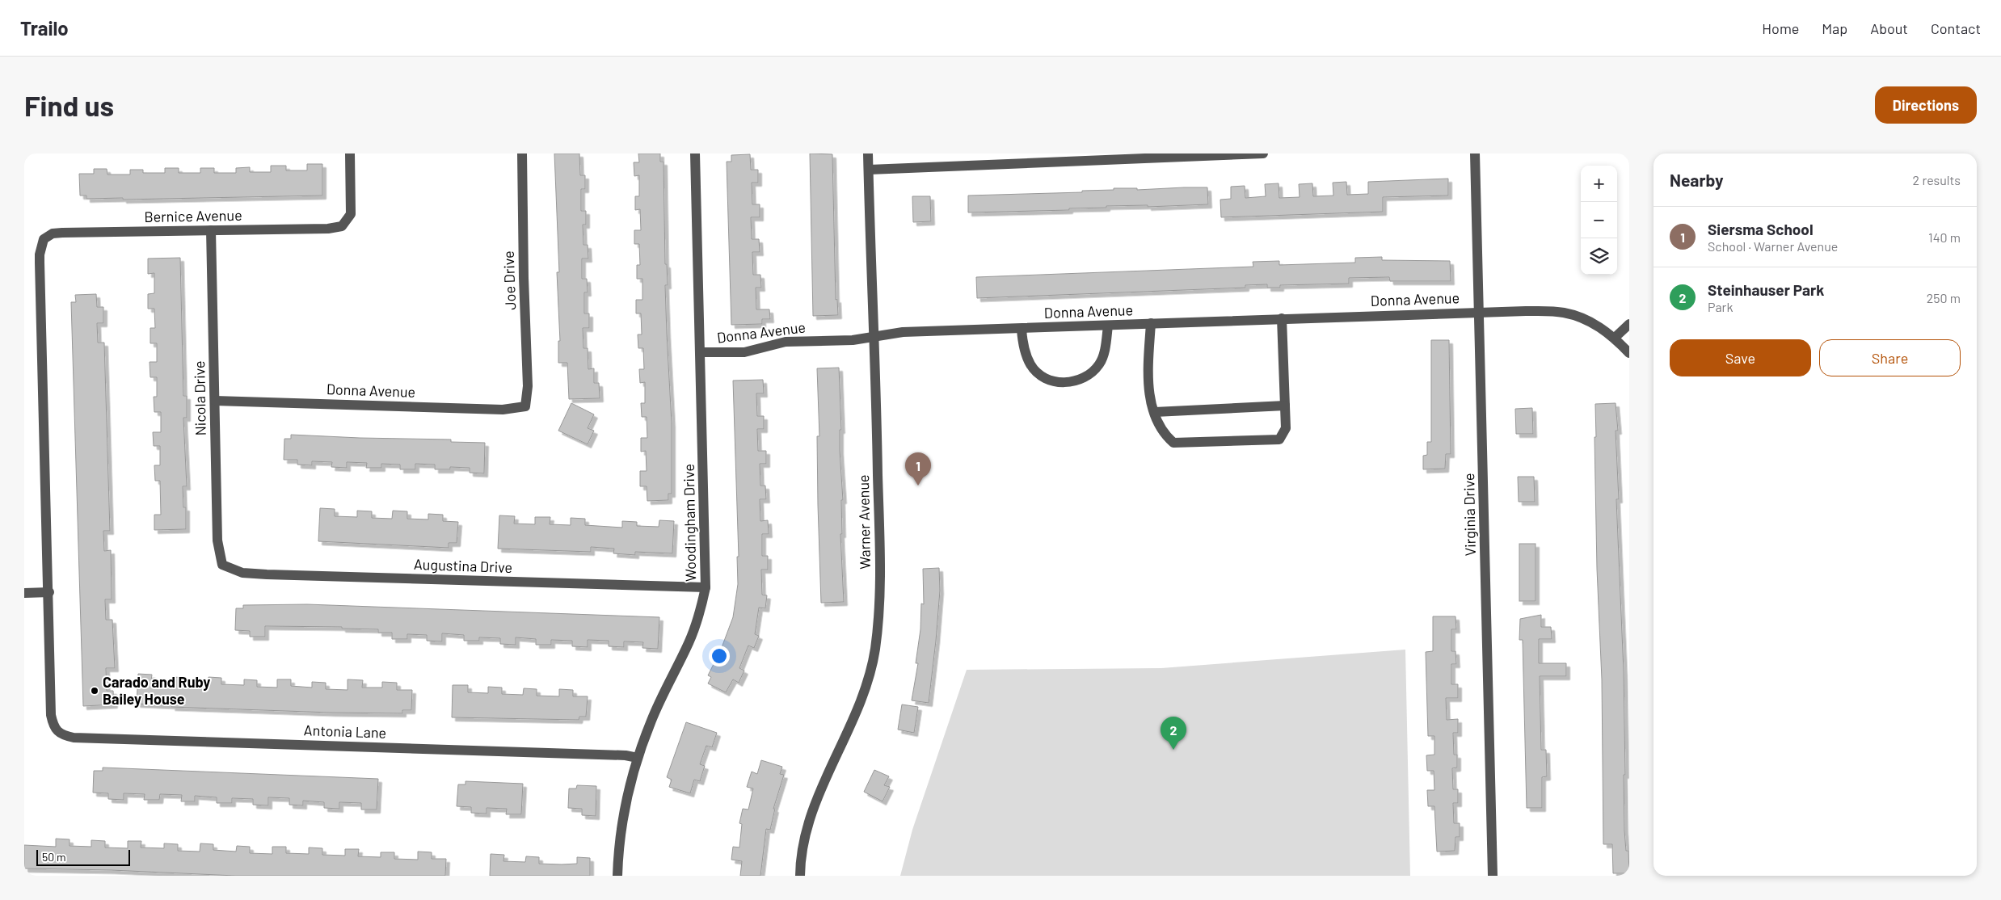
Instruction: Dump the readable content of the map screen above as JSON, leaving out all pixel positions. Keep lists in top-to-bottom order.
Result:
{
  "streets": {
    "street": [
      "Bernice Avenue",
      "Joe Drive",
      "Donna Avenue",
      "Nicola Drive",
      "Virginia Drive",
      "Warner Avenue",
      "Woodingham Drive",
      "Augustina Drive",
      "Antonia Lane"
    ]
  },
  "crossings": [
    ["Bernice Avenue", "Nicola Drive"],
    ["Bernice Avenue", "Antonia Lane"],
    ["Joe Drive", "Donna Avenue"],
    ["Donna Avenue", "Nicola Drive"],
    ["Donna Avenue", "Virginia Drive"],
    ["Donna Avenue", "Warner Avenue"],
    ["Donna Avenue", "Woodingham Drive"],
    ["Nicola Drive", "Augustina Drive"],
    ["Woodingham Drive", "Augustina Drive"],
    ["Woodingham Drive", "Antonia Lane"]
  ],
  "places": ["Carado and Ruby Bailey House"],
  "scale_bar": "50 m",
  "page": {
    "header": "Trailo",
    "nav": [
      "Home",
      "Map",
      "About",
      "Contact"
    ],
    "buttons": [
      "Directions",
      ["Save", "Share"]
    ],
    "title": "Find us",
    "heading": ["Nearby", "2 results"],
    "map_buttons": ["+", "−"],
    "list": [
      {
        "mark": "1",
        "name": "Siersma School",
        "note": "School · Warner Avenue",
        "value": "140 m"
      },
      {
        "mark": "2",
        "name": "Steinhauser Park",
        "note": "Park",
        "value": "250 m"
      }
    ],
    "pins": ["1", "2"],
    "scale": "50 m"
  }
}
